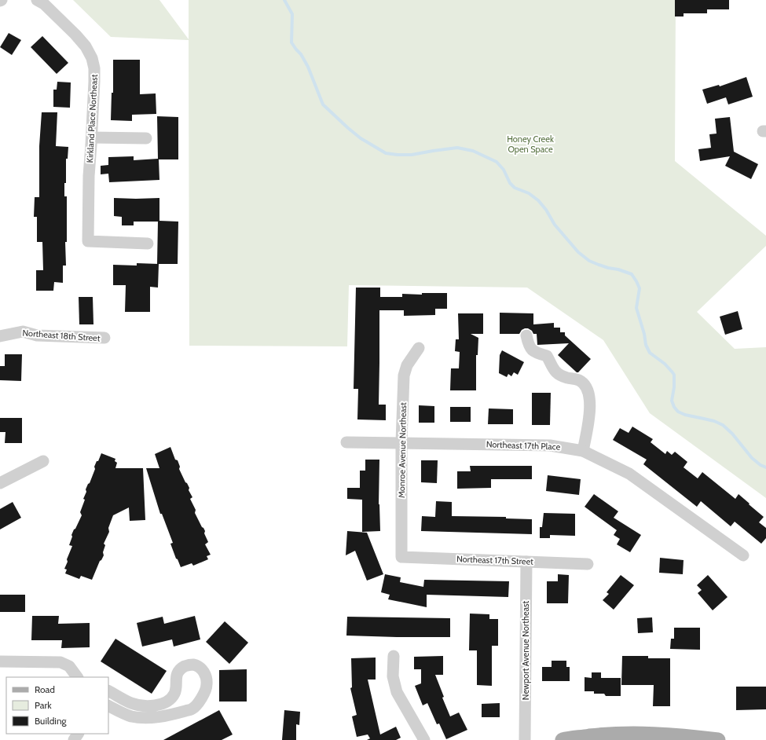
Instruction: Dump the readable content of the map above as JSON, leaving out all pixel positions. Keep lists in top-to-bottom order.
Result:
{
  "streets": {
    "street": [
      "Kirkland Place Northeast",
      "Northeast 18th Street",
      "Northeast 17th Place",
      "Monroe Avenue Northeast",
      "Northeast 17th Street",
      "Newport Avenue Northeast"
    ]
  },
  "crossings": [
    ["Northeast 17th Place", "Monroe Avenue Northeast"],
    ["Monroe Avenue Northeast", "Northeast 17th Street"],
    ["Northeast 17th Street", "Newport Avenue Northeast"]
  ],
  "parks": ["Honey Creek Open Space"],
  "legend": ["Road", "Park", "Building"]
}
